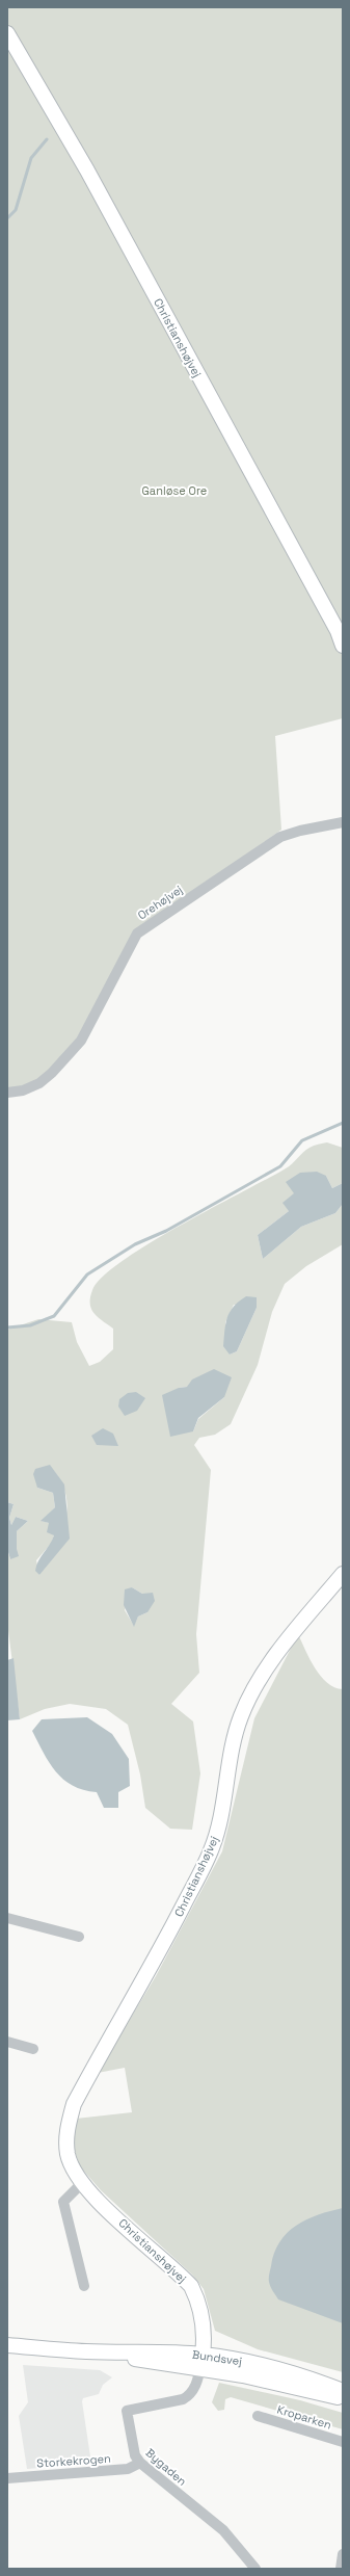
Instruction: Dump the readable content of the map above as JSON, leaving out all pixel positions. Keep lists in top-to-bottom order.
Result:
{
  "streets": {
    "street": [
      "Christianshøjvej",
      "Orehøjvej",
      "Bundsvej",
      "Kroparken",
      "Storkekrogen",
      "Bygaden"
    ]
  },
  "crossings": [
    ["Christianshøjvej", "Bundsvej"],
    ["Christianshøjvej", "Bygaden"],
    ["Bundsvej", "Bygaden"],
    ["Storkekrogen", "Bygaden"]
  ],
  "parks": ["Ganløse Ore"]
}
